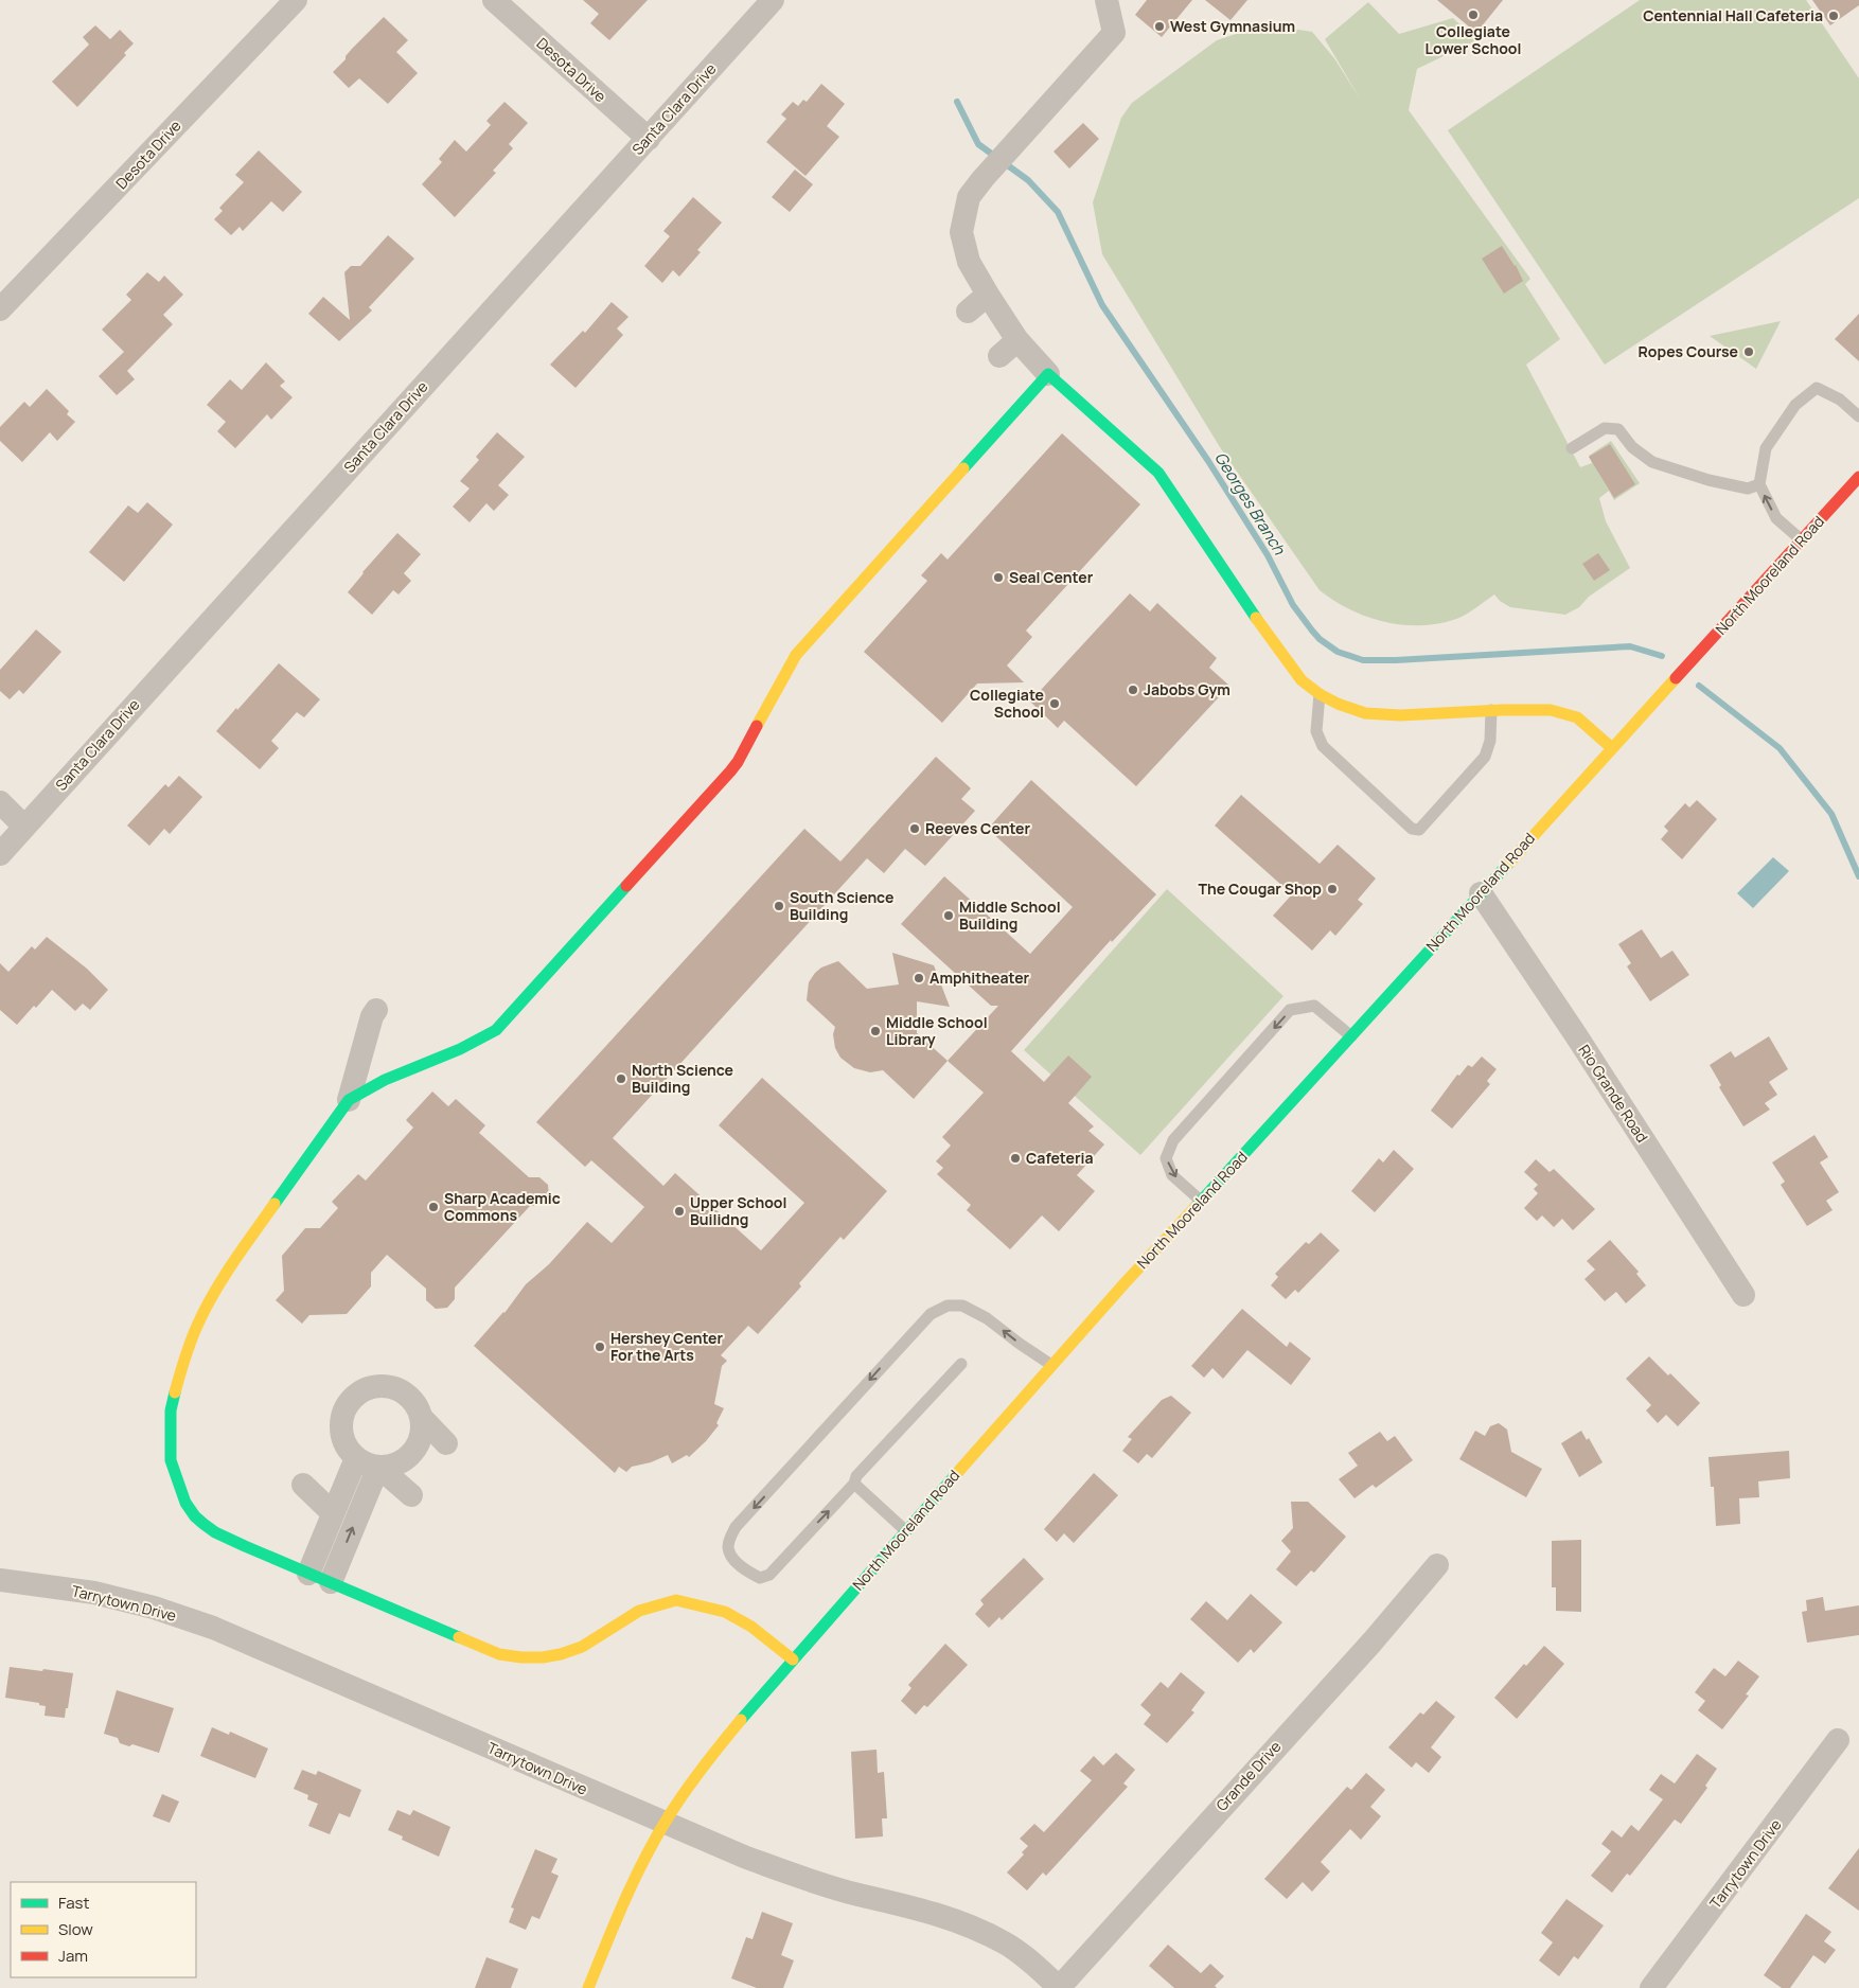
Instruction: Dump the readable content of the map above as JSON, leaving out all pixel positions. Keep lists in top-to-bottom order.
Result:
{
  "streets": {
    "street": [
      "Desota Drive",
      "Santa Clara Drive",
      "North Mooreland Road",
      "Rio Grande Road",
      "Tarrytown Drive",
      "Grande Drive"
    ]
  },
  "crossings": [
    ["Desota Drive", "Santa Clara Drive"],
    ["North Mooreland Road", "Rio Grande Road"],
    ["North Mooreland Road", "Tarrytown Drive"],
    ["Tarrytown Drive", "Grande Drive"]
  ],
  "water": ["Georges Branch"],
  "places": [
    "Collegiate Lower School",
    "Centennial Hall Cafeteria",
    "West Gymnasium",
    "Ropes Course",
    "Seal Center",
    "Jabobs Gym",
    "Collegiate School",
    "Reeves Center",
    "The Cougar Shop",
    "South Science Building",
    "Middle School Building",
    "Amphitheater",
    "Middle School Library",
    "North Science Building",
    "Cafeteria",
    "Sharp Academic Commons",
    "Upper School Builidng",
    "Hershey Center For the Arts"
  ],
  "legend": ["Fast", "Slow", "Jam"]
}
